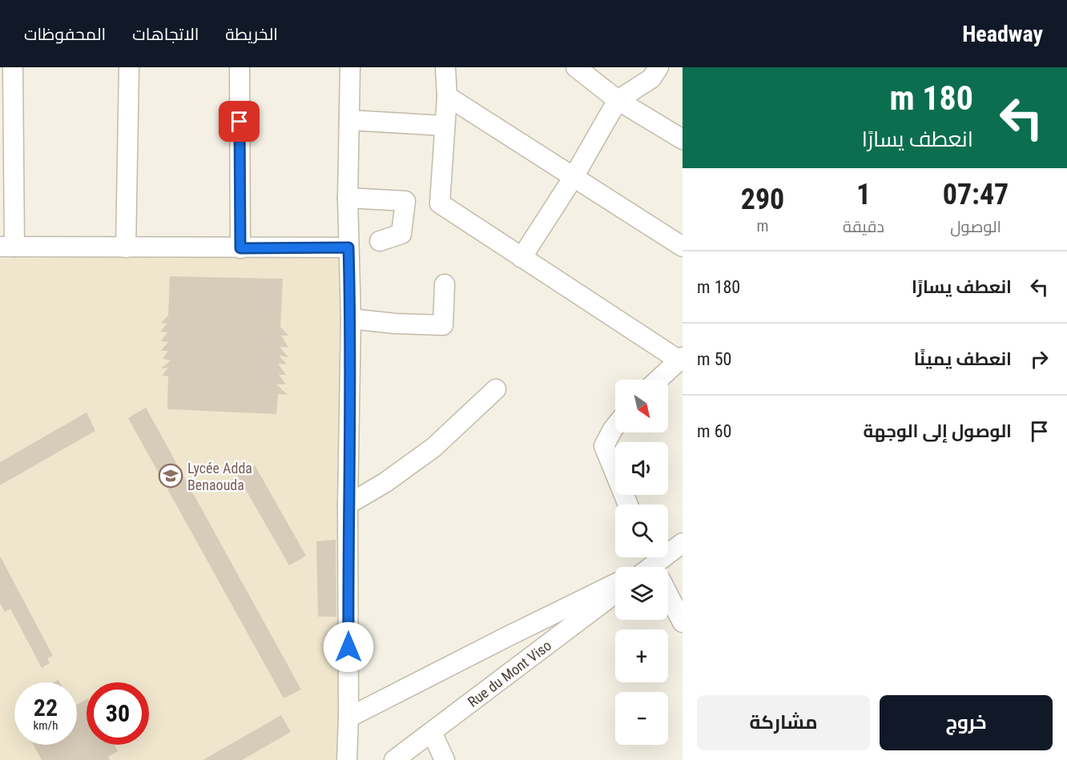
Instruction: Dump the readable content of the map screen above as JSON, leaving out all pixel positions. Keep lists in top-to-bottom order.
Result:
{
  "streets": {
    "street": ["Rue du Mont Viso"]
  },
  "places": {
    "school or university": ["Lycée Adda Benaouda"]
  },
  "north": "bottom right",
  "page": {
    "header": "Headway",
    "nav": ["الخريطة", "الاتجاهات", "المحفوظات"],
    "turn": ["180 m", "انعطف يسارًا"],
    "eta": [
      "07:47",
      "الوصول",
      "1",
      "دقيقة",
      "290",
      "m"
    ],
    "list": [
      {
        "name": "انعطف يسارًا",
        "value": "180 m"
      },
      {
        "name": "انعطف يمينًا",
        "value": "50 m"
      },
      {
        "name": "الوصول إلى الوجهة",
        "value": "60 m"
      }
    ],
    "map_buttons": ["+", "−"],
    "speed": "22 km/h",
    "limit": "30",
    "buttons": ["خروج", "مشاركة"]
  }
}
